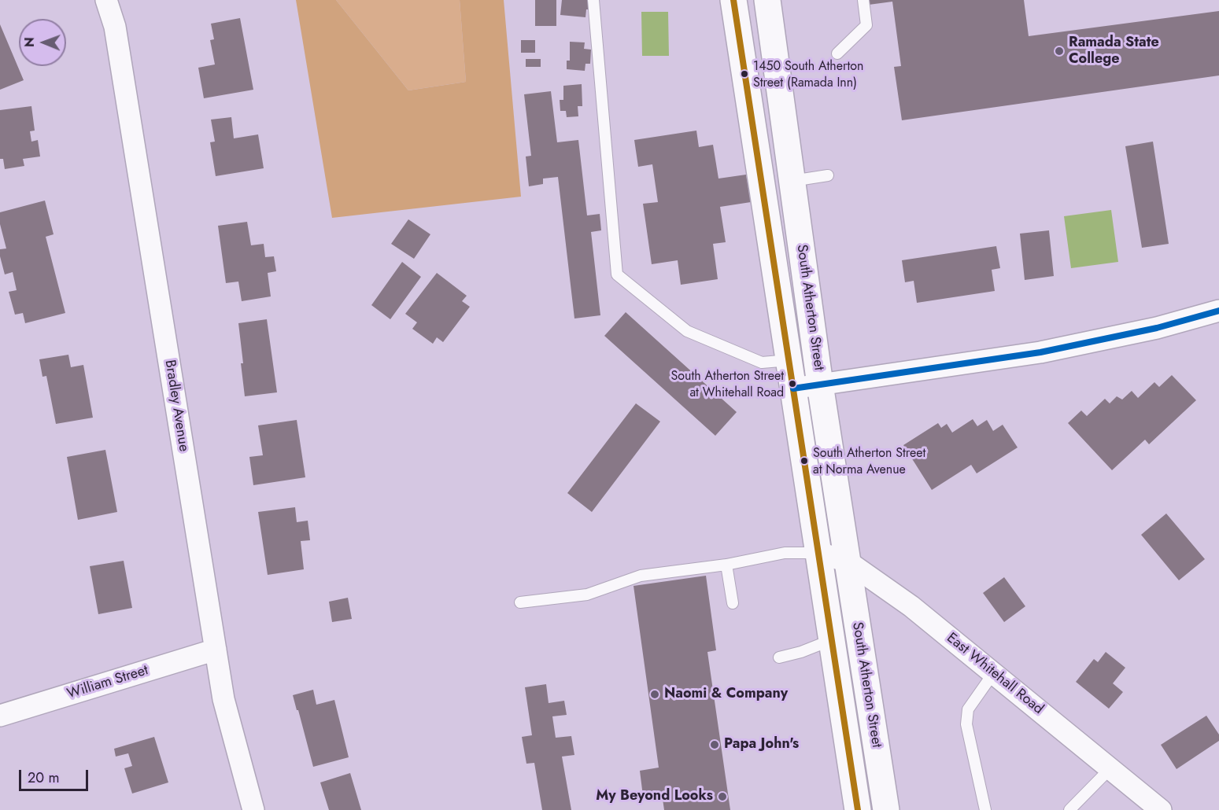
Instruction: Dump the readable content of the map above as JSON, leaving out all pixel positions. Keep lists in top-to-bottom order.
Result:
{
  "streets": {
    "main road": ["South Atherton Street"],
    "street": ["Bradley Avenue", "East Whitehall Road", "William Street"]
  },
  "crossings": [
    ["South Atherton Street", "East Whitehall Road"],
    ["Bradley Avenue", "William Street"]
  ],
  "places": [
    "Ramada State College",
    "1450 South Atherton Street (Ramada Inn)",
    "South Atherton Street at Whitehall Road",
    "South Atherton Street at Norma Avenue",
    "Naomi & Company",
    "Papa John's",
    "My Beyond Looks"
  ],
  "scale_bar": "20 m",
  "north": "left"
}
